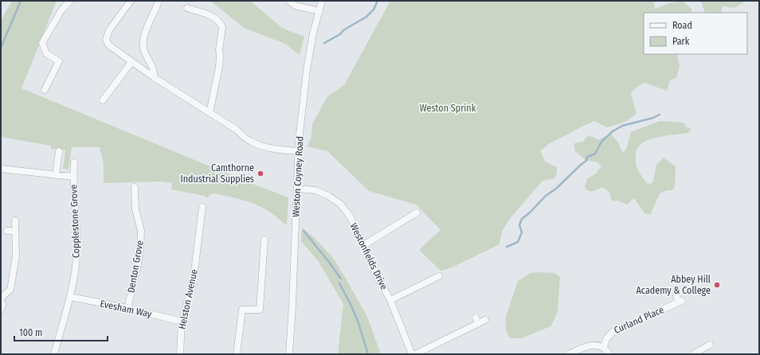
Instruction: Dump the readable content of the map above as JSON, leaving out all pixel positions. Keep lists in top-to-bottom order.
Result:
{
  "streets": {
    "street": [
      "Weston Coyney Road",
      "Copplestone Grove",
      "Westonfields Drive",
      "Denton Grove",
      "Helston Avenue",
      "Evesham Way",
      "Curland Place"
    ]
  },
  "crossings": [
    ["Weston Coyney Road", "Westonfields Drive"],
    ["Copplestone Grove", "Evesham Way"],
    ["Denton Grove", "Evesham Way"],
    ["Helston Avenue", "Evesham Way"]
  ],
  "parks": ["Weston Sprink"],
  "places": ["Camthorne Industrial Supplies", "Abbey Hill Academy & College"],
  "legend": ["Road", "Park"],
  "scale_bar": "100 m"
}
